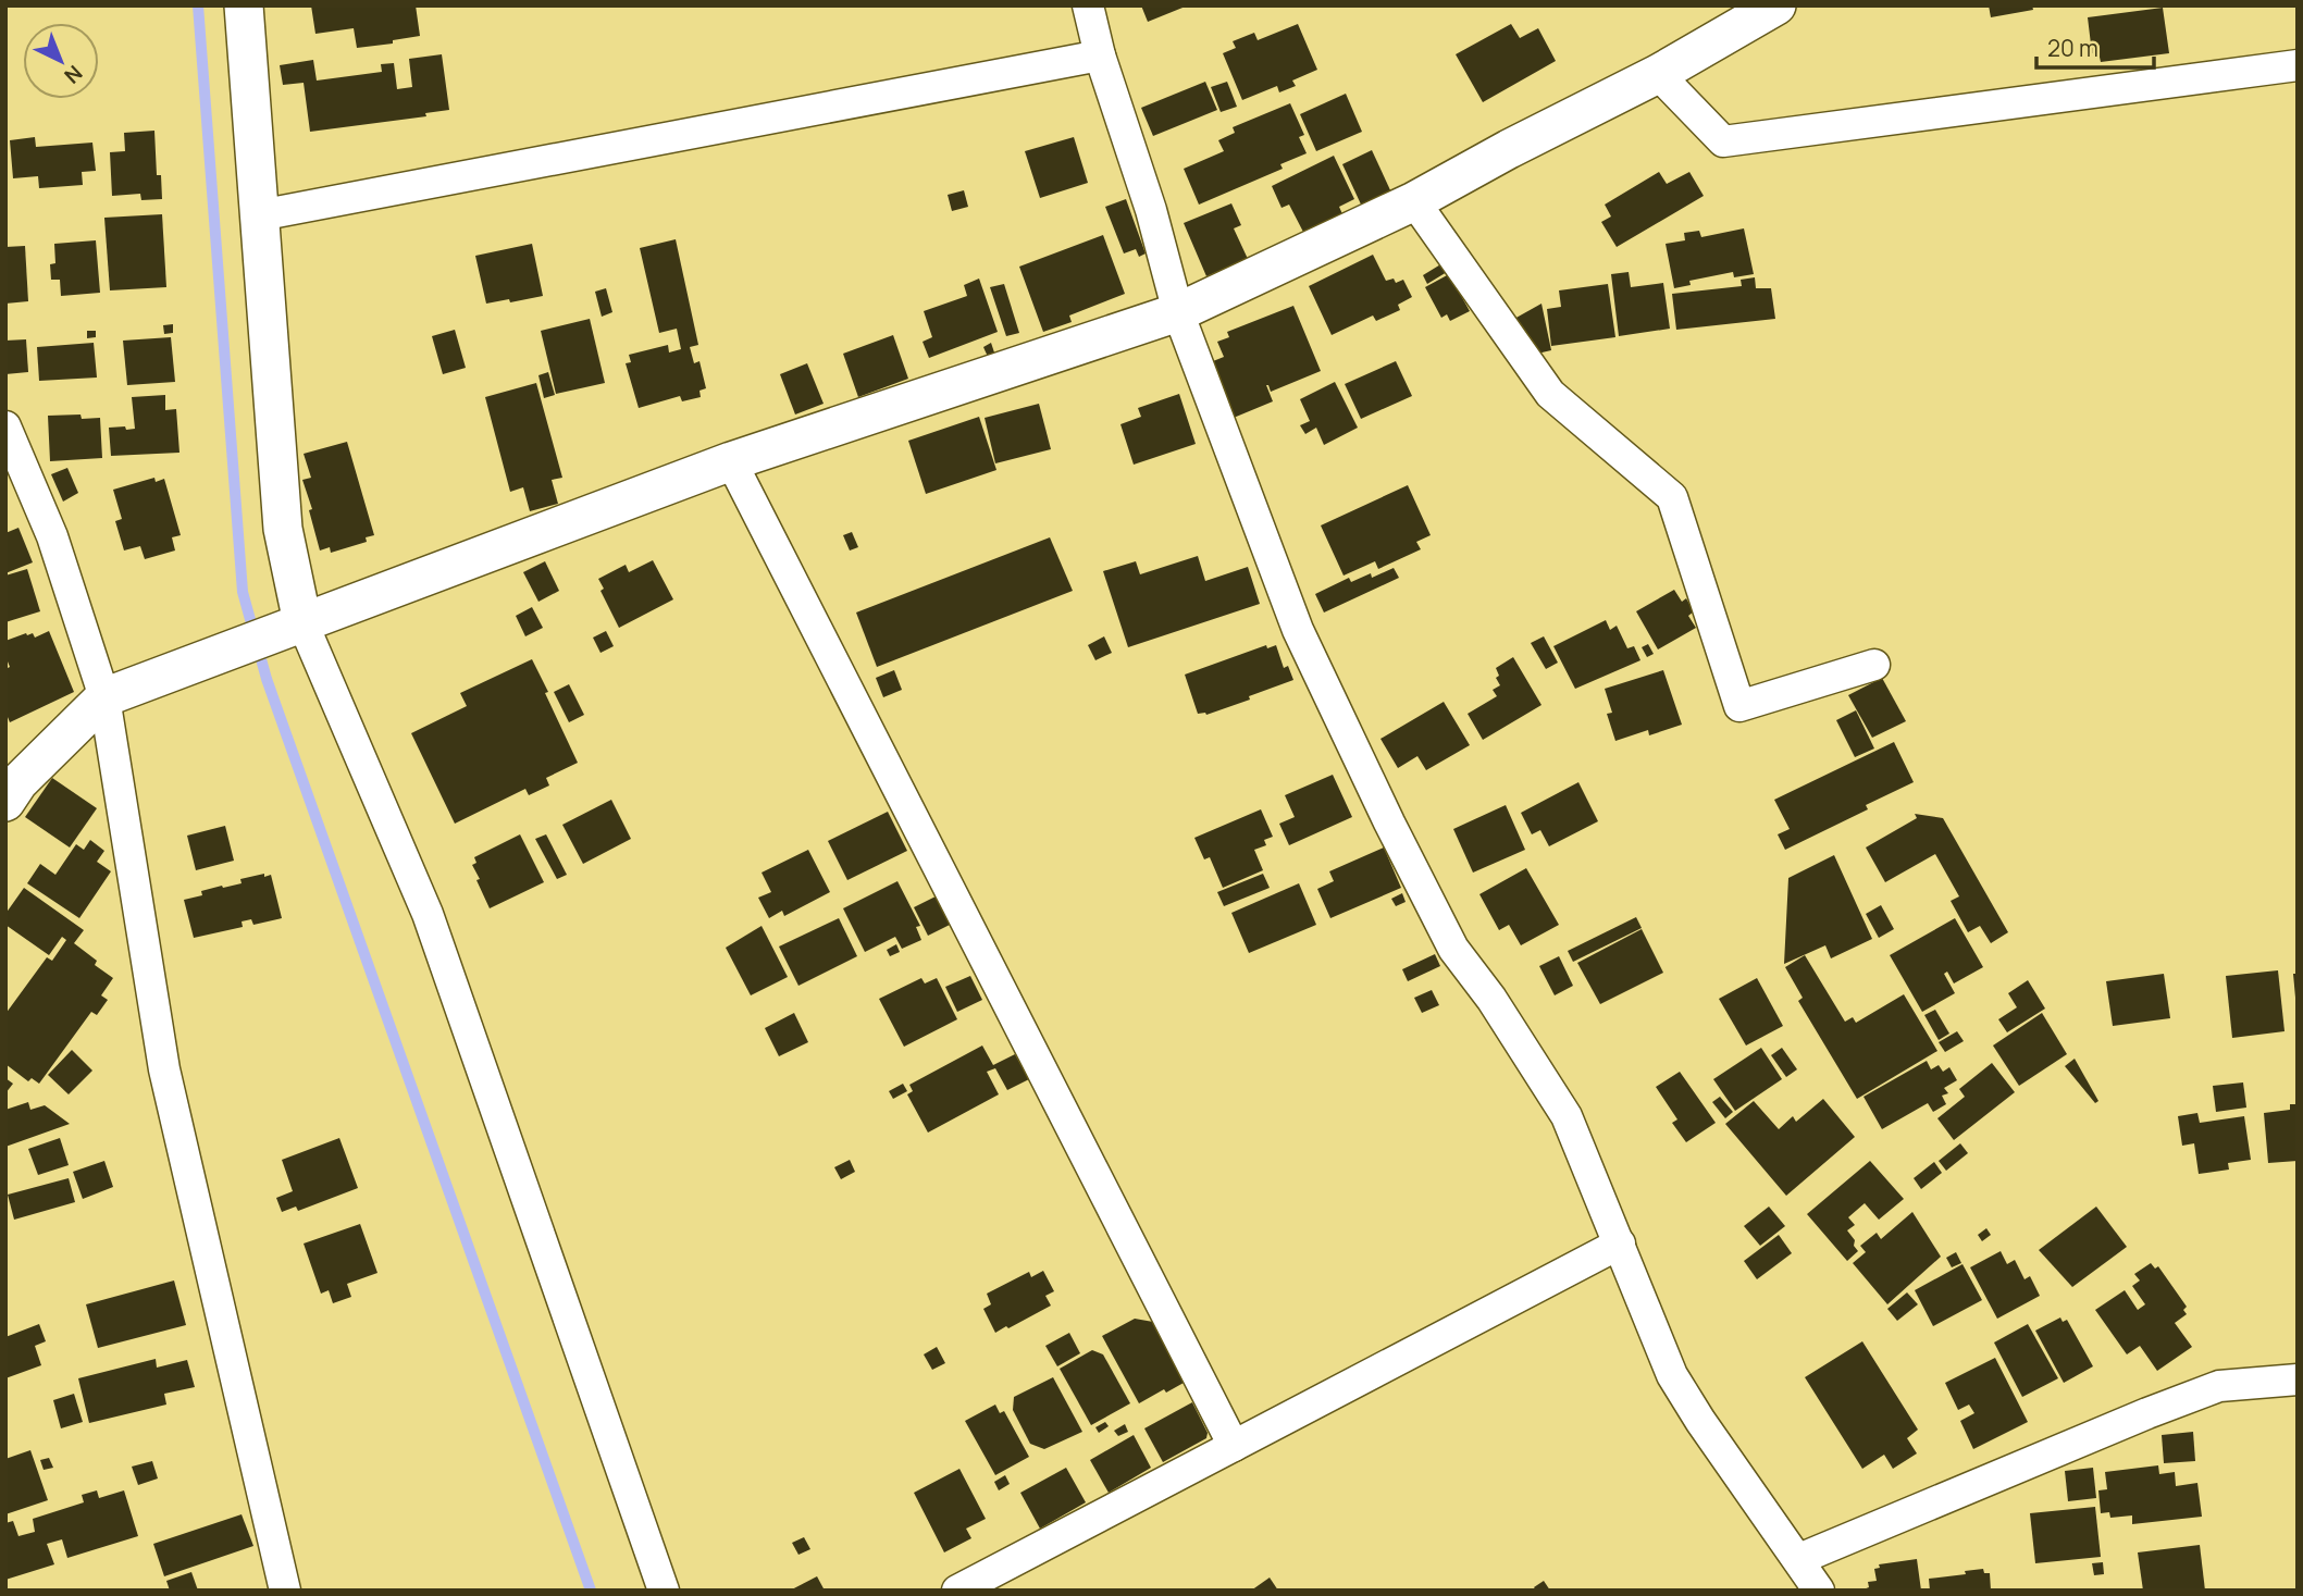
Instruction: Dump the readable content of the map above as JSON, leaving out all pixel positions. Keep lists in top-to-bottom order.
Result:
{
  "scale_bar": "20 m",
  "north": "bottom right"
}
